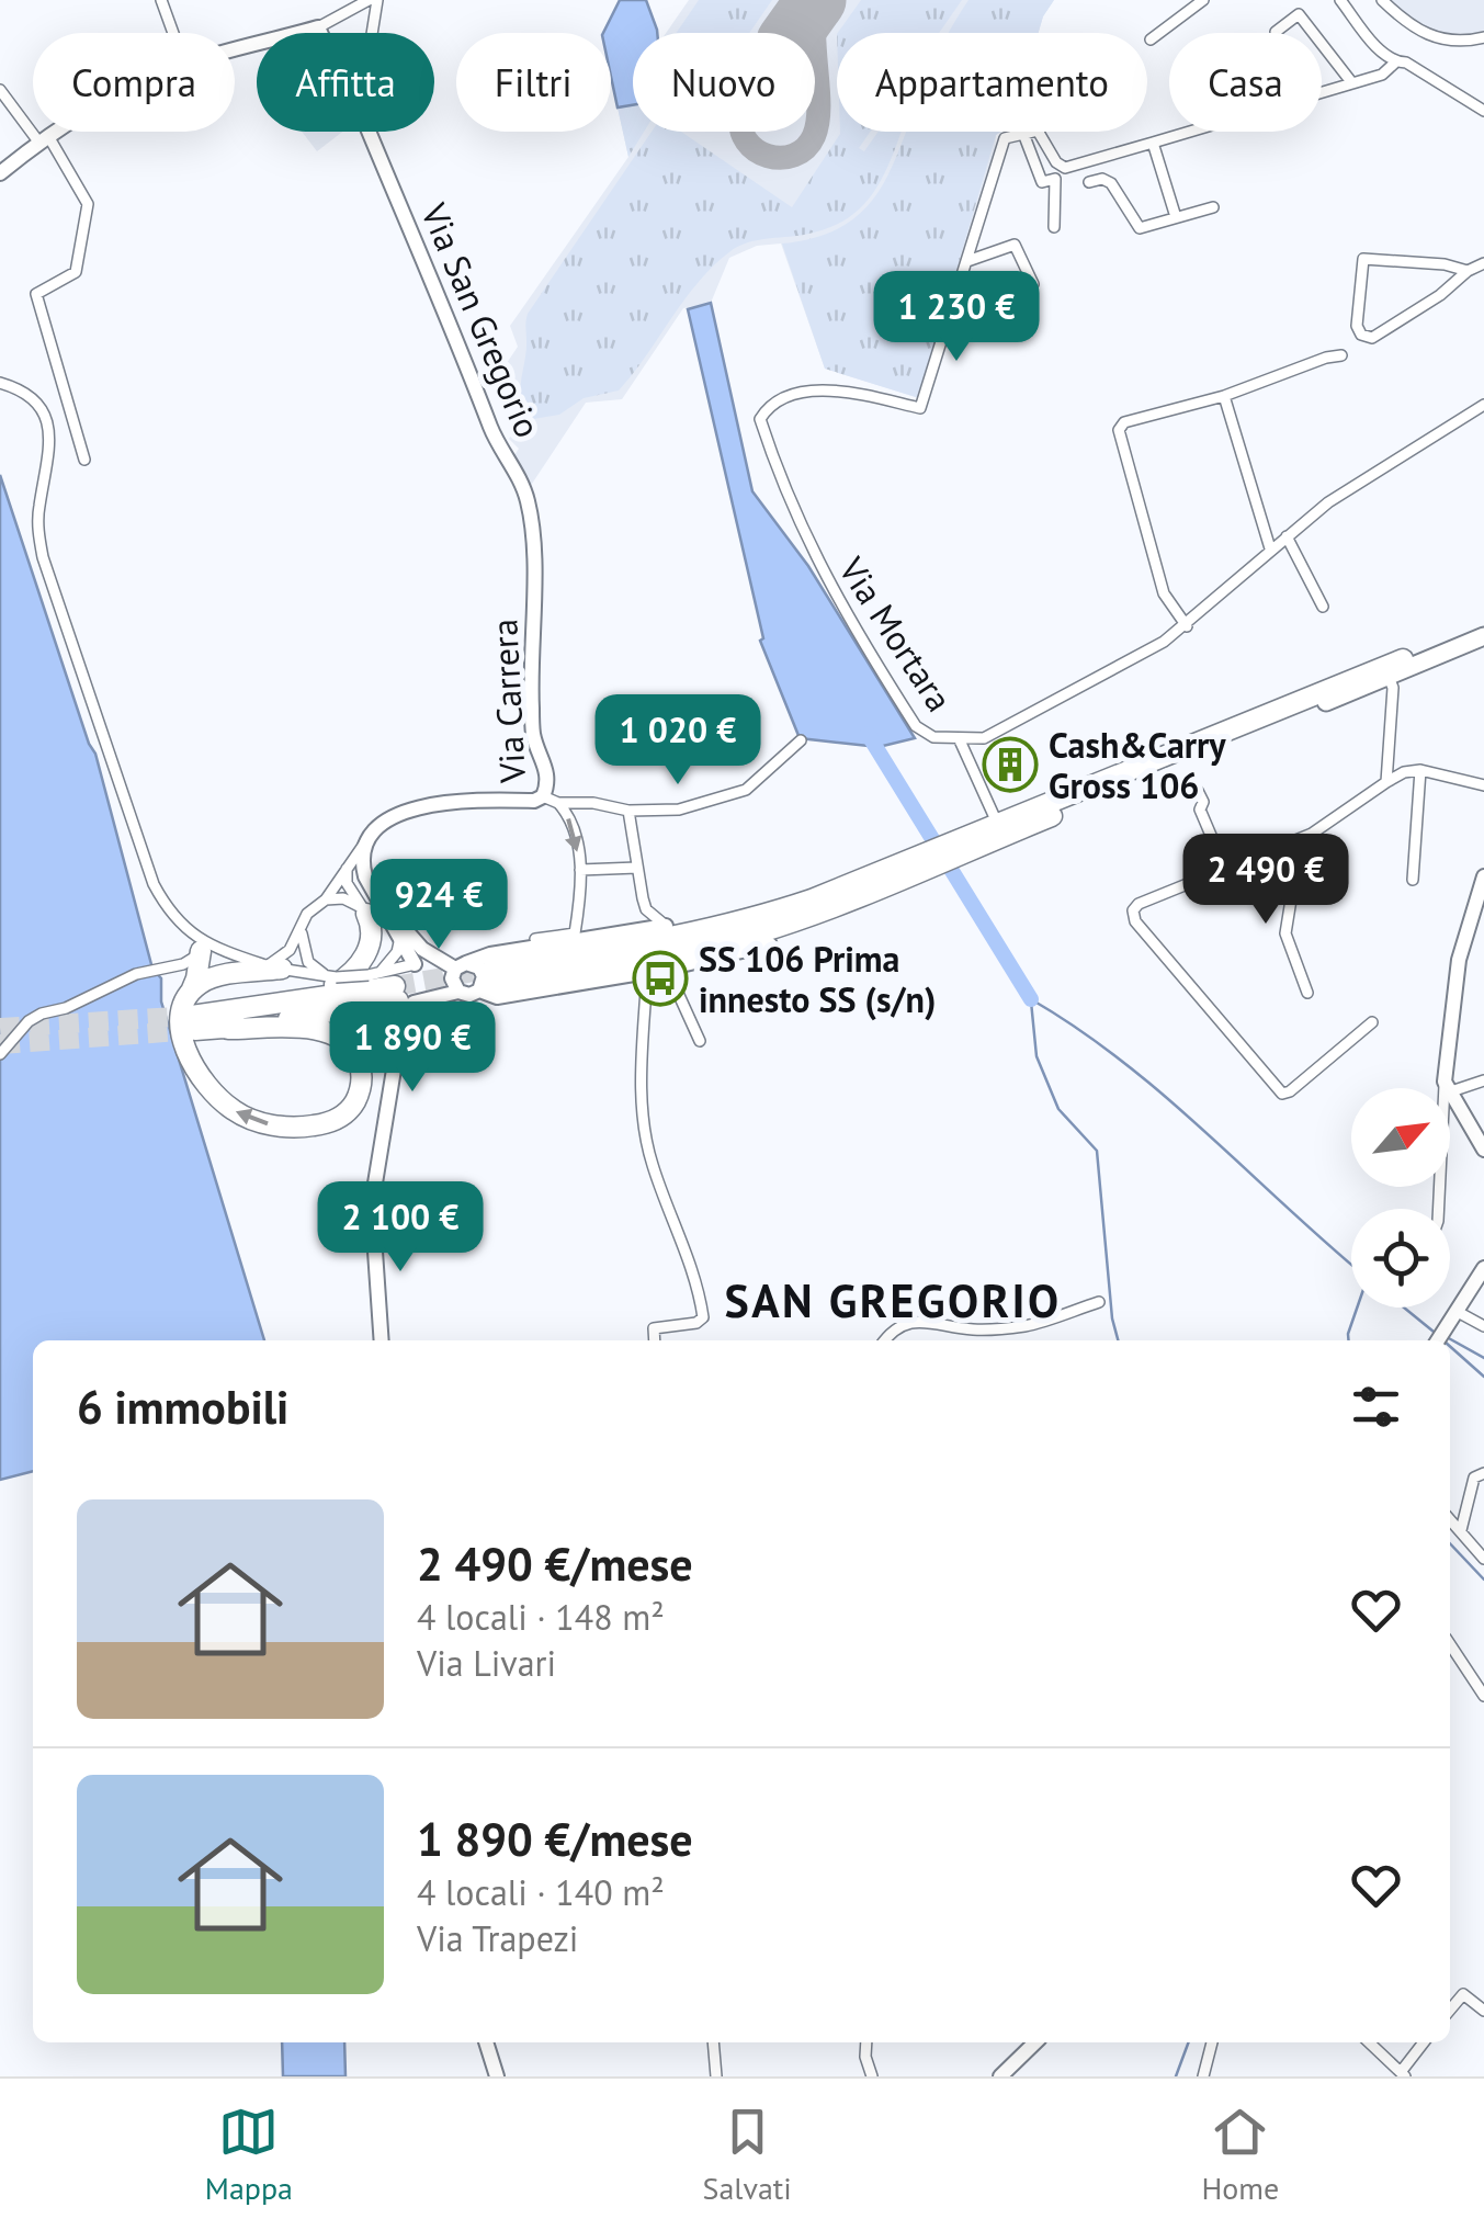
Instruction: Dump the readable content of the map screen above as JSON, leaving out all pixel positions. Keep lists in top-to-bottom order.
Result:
{
  "streets": {
    "street": ["Via San Gregorio", "Via Mortara", "Via Carrera"]
  },
  "crossings": [
    ["Via San Gregorio", "Via Carrera"]
  ],
  "districts": ["SAN GREGORIO"],
  "places": {
    "building": ["Cash&Carry Gross 106"],
    "bus stop": ["SS 106 Prima innesto SS (s/n)"]
  },
  "north": "top right",
  "page": {
    "chip": [
      "Compra",
      "Affitta",
      "Filtri",
      "Nuovo",
      "Appartamento",
      "Casa"
    ],
    "price": [
      "1 230 €",
      "1 020 €",
      "2 490 €",
      "924 €",
      "1 890 €",
      "2 100 €"
    ],
    "heading": "6 immobili",
    "list": [
      {
        "name": "2 490 €/mese",
        "note": "4 locali · 148 m² · Via Livari"
      },
      {
        "name": "1 890 €/mese",
        "note": "4 locali · 140 m² · Via Trapezi"
      }
    ],
    "tabs": ["Mappa", "Salvati", "Home"]
  }
}
